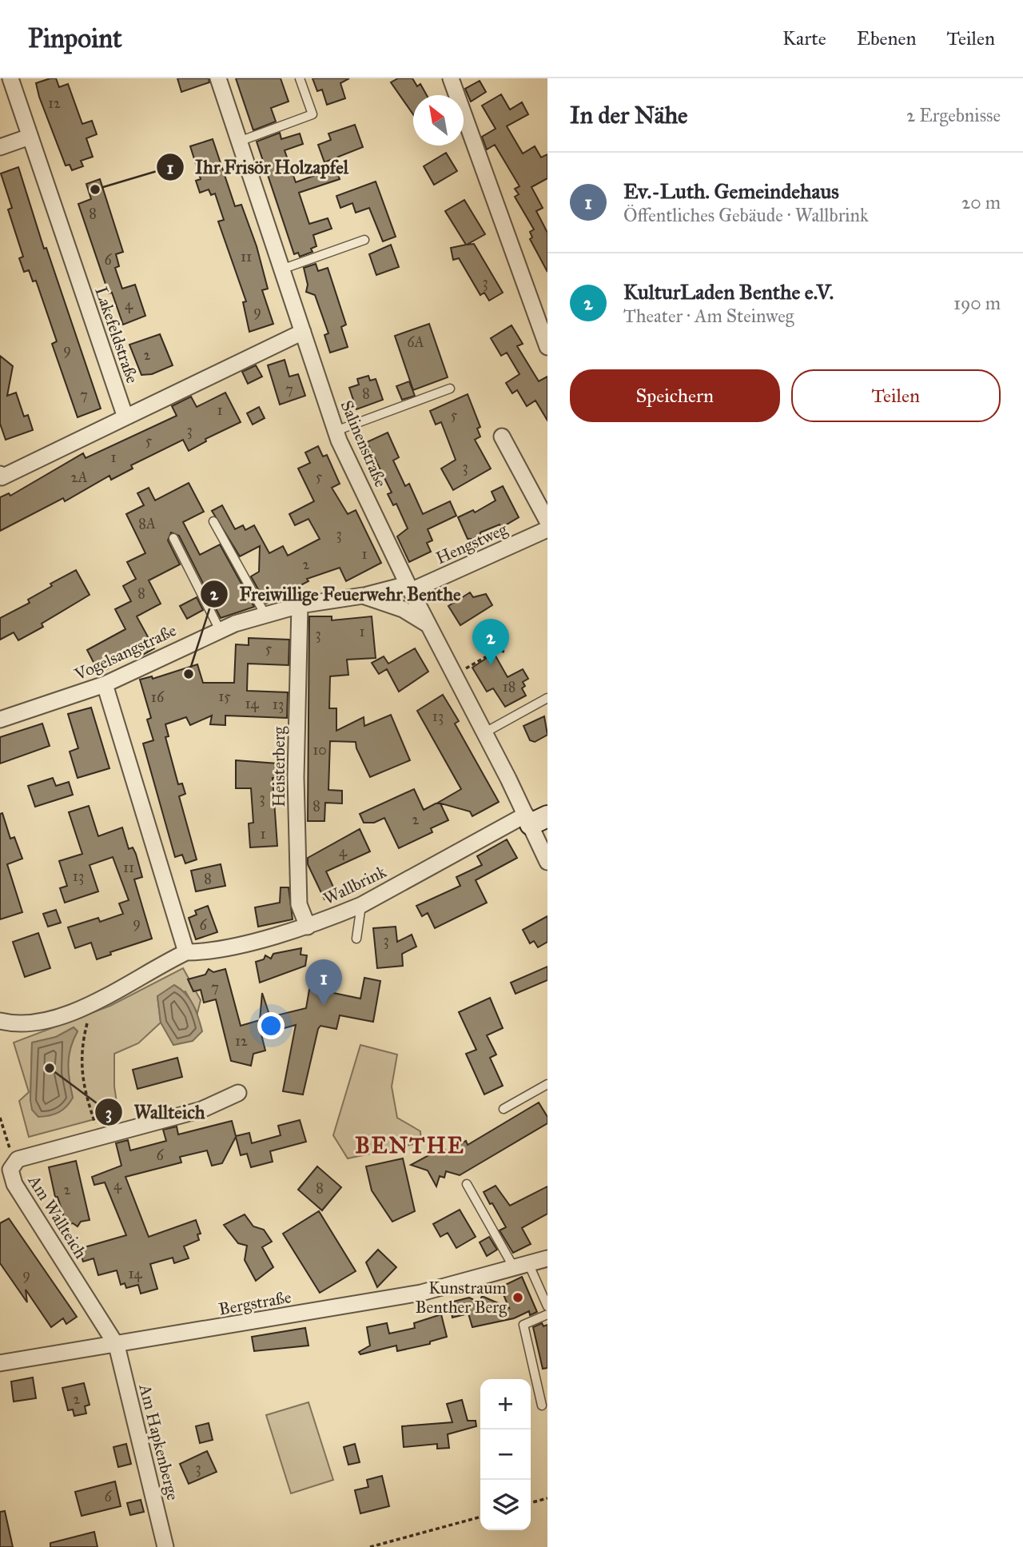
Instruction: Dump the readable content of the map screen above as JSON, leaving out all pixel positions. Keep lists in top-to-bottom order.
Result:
{
  "streets": {
    "street": [
      "Lakefeldstraße",
      "Salinenstraße",
      "Hengstweg",
      "Vogelsangstraße",
      "Heisterberg",
      "Wallbrink",
      "Am Wallteich",
      "Bergstraße",
      "Am Hapkenberge"
    ]
  },
  "crossings": [
    ["Salinenstraße", "Hengstweg"],
    ["Salinenstraße", "Vogelsangstraße"],
    ["Salinenstraße", "Wallbrink"],
    ["Hengstweg", "Vogelsangstraße"],
    ["Vogelsangstraße", "Heisterberg"],
    ["Heisterberg", "Wallbrink"],
    ["Am Wallteich", "Bergstraße"],
    ["Am Wallteich", "Am Hapkenberge"],
    ["Bergstraße", "Am Hapkenberge"]
  ],
  "districts": ["BENTHE"],
  "places": [
    "Ihr Frisör Holzapfel",
    "Freiwillige Feuerwehr Benthe",
    "Wallteich",
    "Kunstraum Benther Berg"
  ],
  "house_numbers": [
    "12",
    "8",
    "11",
    "6",
    "3",
    "4",
    "9",
    "6A",
    "9",
    "2",
    "7",
    "8",
    "7",
    "1",
    "5",
    "3",
    "5",
    "1",
    "3",
    "5",
    "2A",
    "8A",
    "3",
    "1",
    "2",
    "8",
    "1",
    "3",
    "5",
    "18",
    "15",
    "16",
    "14",
    "13",
    "13",
    "10",
    "3",
    "8",
    "2",
    "1",
    "4",
    "11",
    "13",
    "8",
    "9",
    "6",
    "3",
    "7",
    "12",
    "6",
    "4",
    "8",
    "2",
    "14",
    "9",
    "2",
    "3",
    "6"
  ],
  "north": "top left",
  "page": {
    "header": "Pinpoint",
    "nav": ["Karte", "Ebenen", "Teilen"],
    "heading": ["In der Nähe", "2 Ergebnisse"],
    "list": [
      {
        "mark": "1",
        "name": "Ev.-Luth. Gemeindehaus",
        "note": "Öffentliches Gebäude · Wallbrink",
        "value": "20 m"
      },
      {
        "mark": "2",
        "name": "KulturLaden Benthe e.V.",
        "note": "Theater · Am Steinweg",
        "value": "190 m"
      }
    ],
    "buttons": ["Speichern", "Teilen"],
    "pins": ["2", "1"],
    "map_buttons": ["+", "−"]
  }
}
